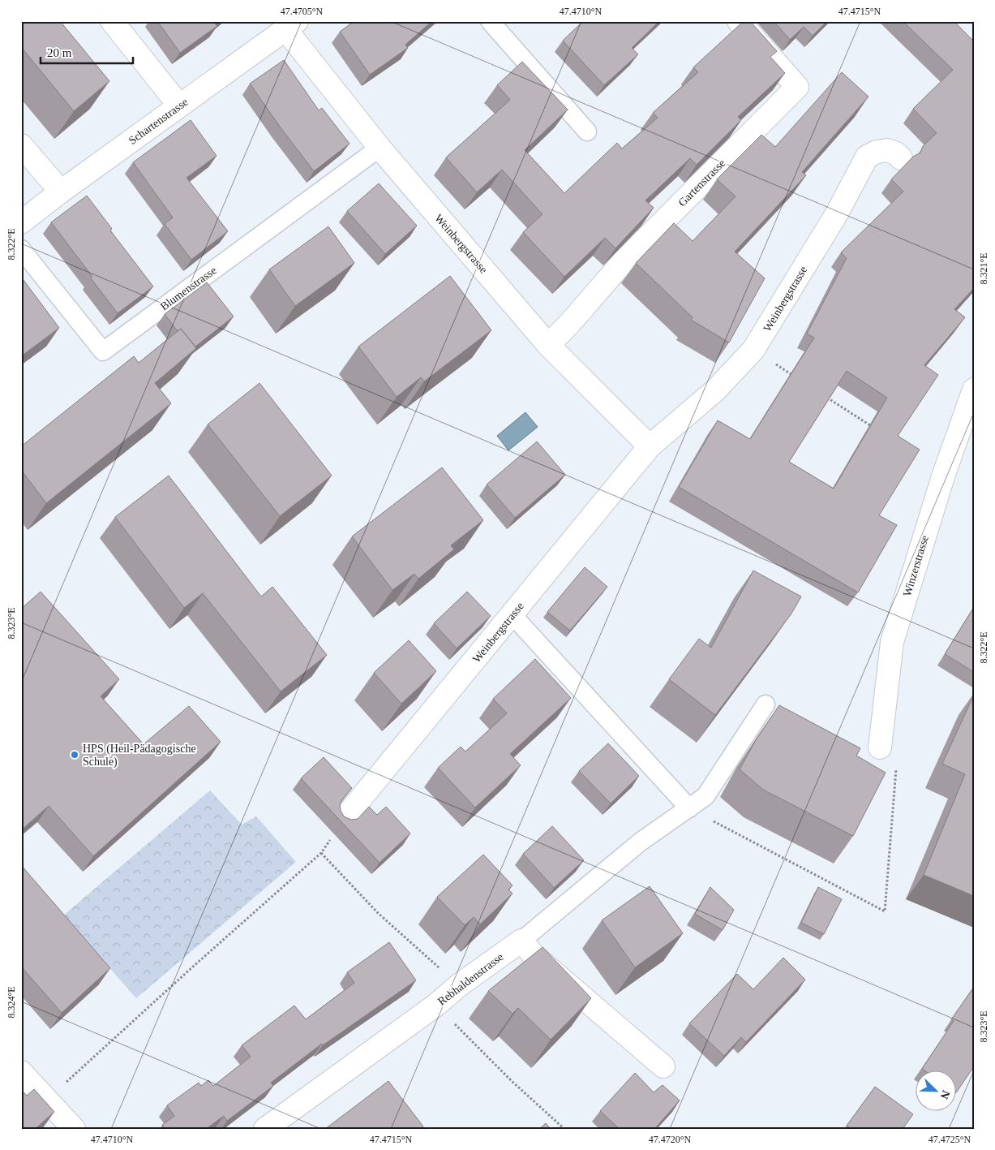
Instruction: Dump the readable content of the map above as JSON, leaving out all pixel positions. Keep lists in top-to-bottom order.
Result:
{
  "streets": {
    "street": [
      "Schartenstrasse",
      "Gartenstrasse",
      "Weinbergstrasse",
      "Winzerstrasse",
      "Rebhaldenstrasse"
    ],
    "lane": ["Blumenstrasse"]
  },
  "crossings": [
    ["Schartenstrasse", "Weinbergstrasse"],
    ["Gartenstrasse", "Weinbergstrasse"],
    ["Weinbergstrasse", "Blumenstrasse"]
  ],
  "places": ["HPS (Heil-Pädagogische Schule)"],
  "scale_bar": "20 m",
  "north": "bottom right",
  "coordinates": [
    "47.4705°N",
    "47.4710°N",
    "47.4715°N",
    "8.322°E",
    "8.321°E",
    "8.323°E",
    "8.324°E",
    "47.4720°N",
    "47.4725°N"
  ]
}
